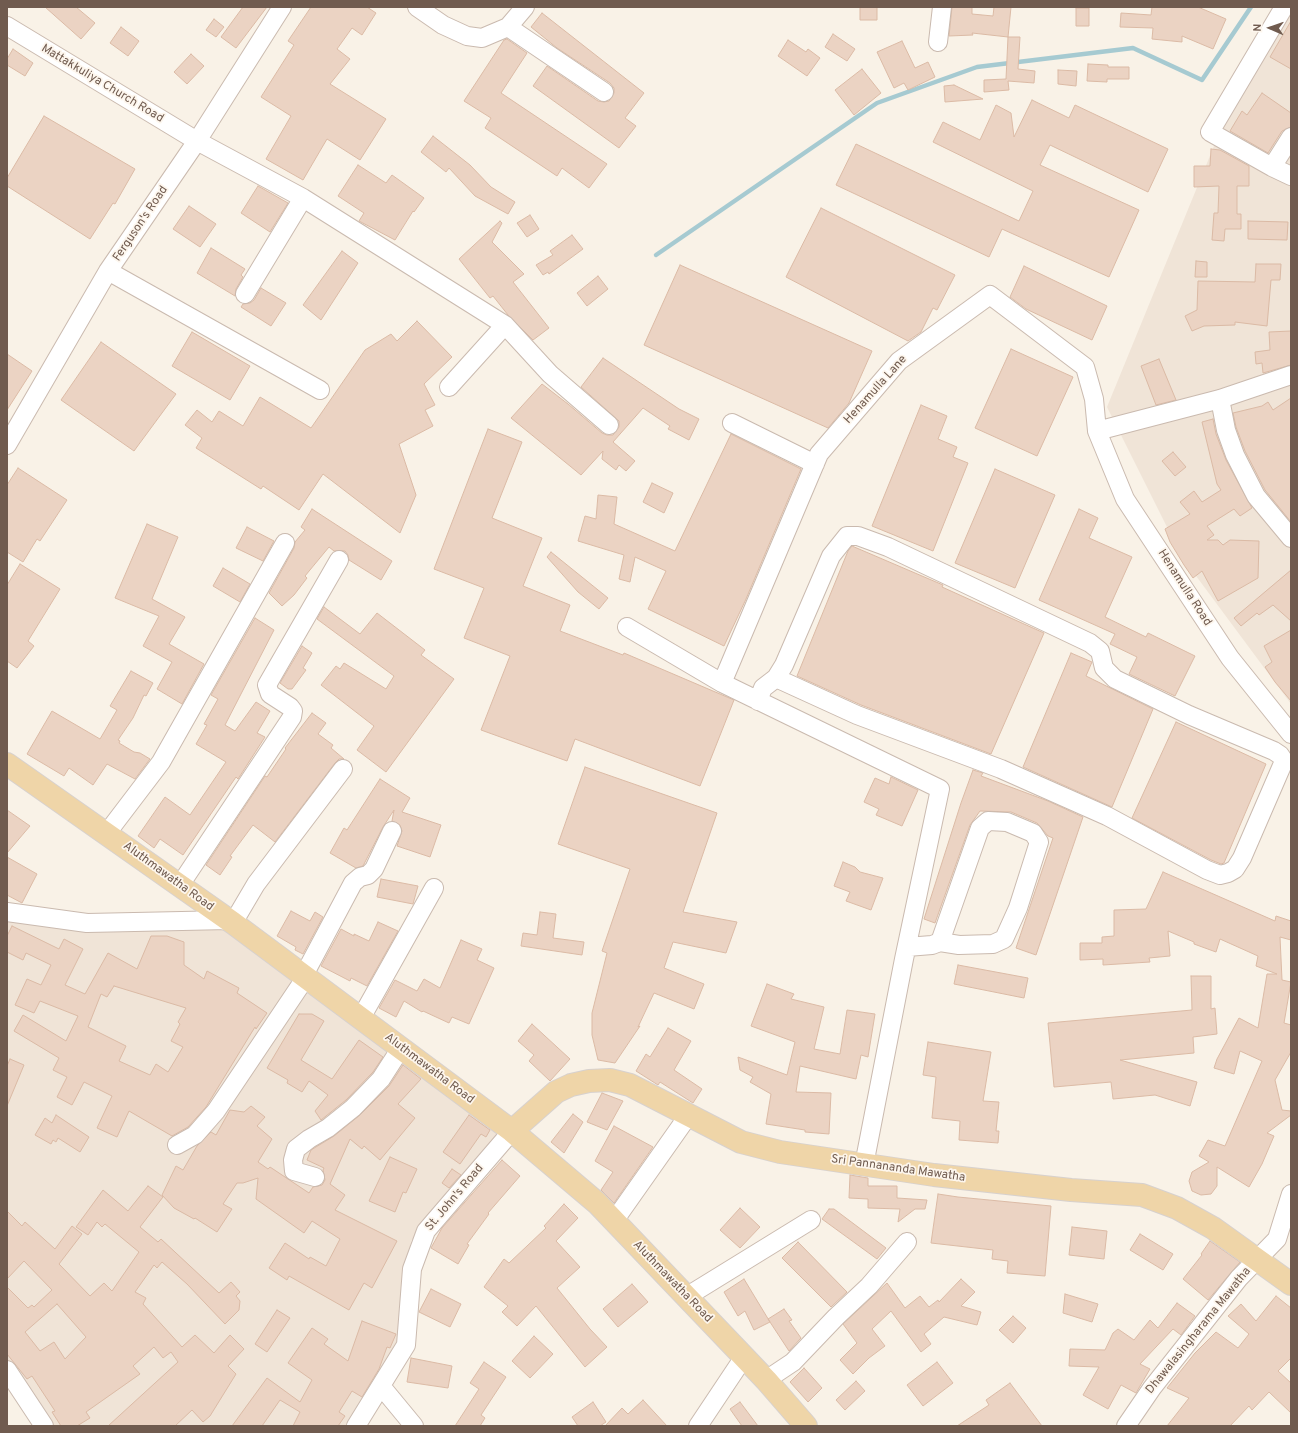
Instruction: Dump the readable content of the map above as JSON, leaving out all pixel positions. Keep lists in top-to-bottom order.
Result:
{
  "streets": {
    "main road": ["Aluthmawatha Road", "Sri Pannananda Mawatha"],
    "street": [
      "Mattakkuliya Church Road",
      "Ferguson's Road",
      "Henamulla Lane",
      "Henamulla Road",
      "St. John's Road",
      "Dhawalasingharama Mawatha"
    ]
  },
  "crossings": [
    ["Mattakkuliya Church Road", "Ferguson's Road"],
    ["Henamulla Lane", "Henamulla Road"],
    ["Aluthmawatha Road", "Sri Pannananda Mawatha"],
    ["Aluthmawatha Road", "St. John's Road"],
    ["Sri Pannananda Mawatha", "St. John's Road"],
    ["Sri Pannananda Mawatha", "Dhawalasingharama Mawatha"]
  ],
  "north": "left"
}
